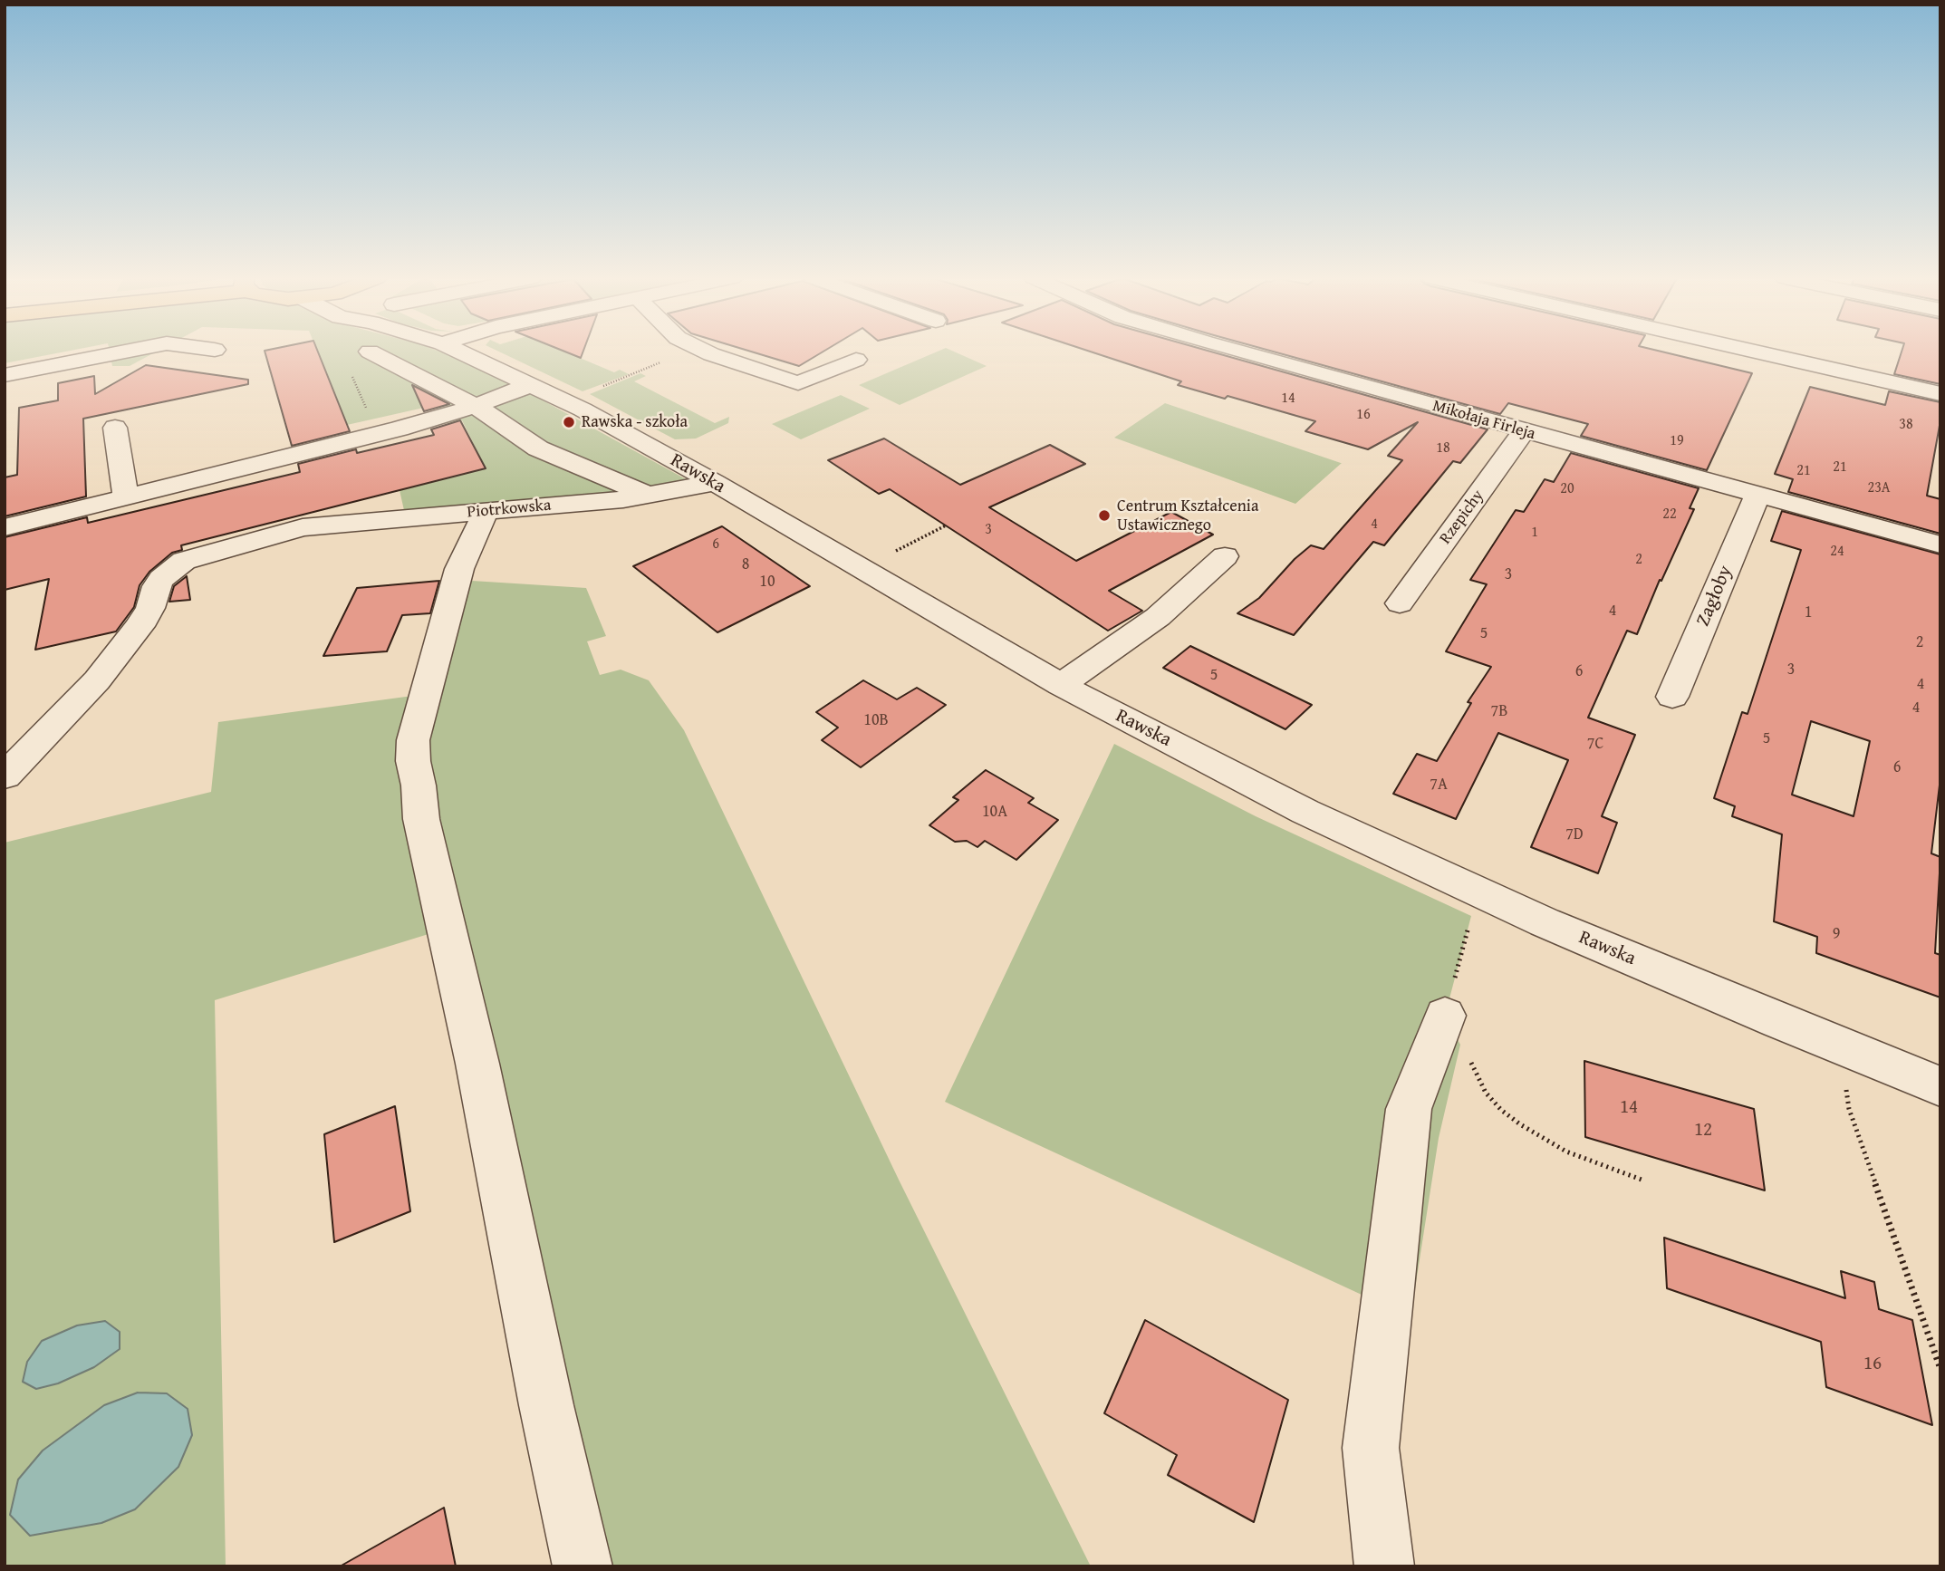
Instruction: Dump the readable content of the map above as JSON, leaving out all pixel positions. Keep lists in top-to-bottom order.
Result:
{
  "streets": {
    "street": [
      "Mikołaja Firleja",
      "Rawska",
      "Piotrkowska",
      "Rzepichy",
      "Zagłoby"
    ]
  },
  "crossings": [
    ["Mikołaja Firleja", "Rzepichy"],
    ["Mikołaja Firleja", "Zagłoby"],
    ["Rawska", "Piotrkowska"]
  ],
  "places": ["Rawska - szkoła", "Centrum Kształcenia Ustawicznego"],
  "house_numbers": [
    "14",
    "16",
    "38",
    "19",
    "18",
    "21",
    "21",
    "23A",
    "20",
    "22",
    "4",
    "3",
    "1",
    "6",
    "24",
    "2",
    "8",
    "3",
    "10",
    "4",
    "1",
    "5",
    "2",
    "3",
    "6",
    "5",
    "4",
    "4",
    "7B",
    "10B",
    "5",
    "7C",
    "6",
    "7A",
    "10A",
    "7D",
    "9",
    "14",
    "12",
    "16"
  ]
}
